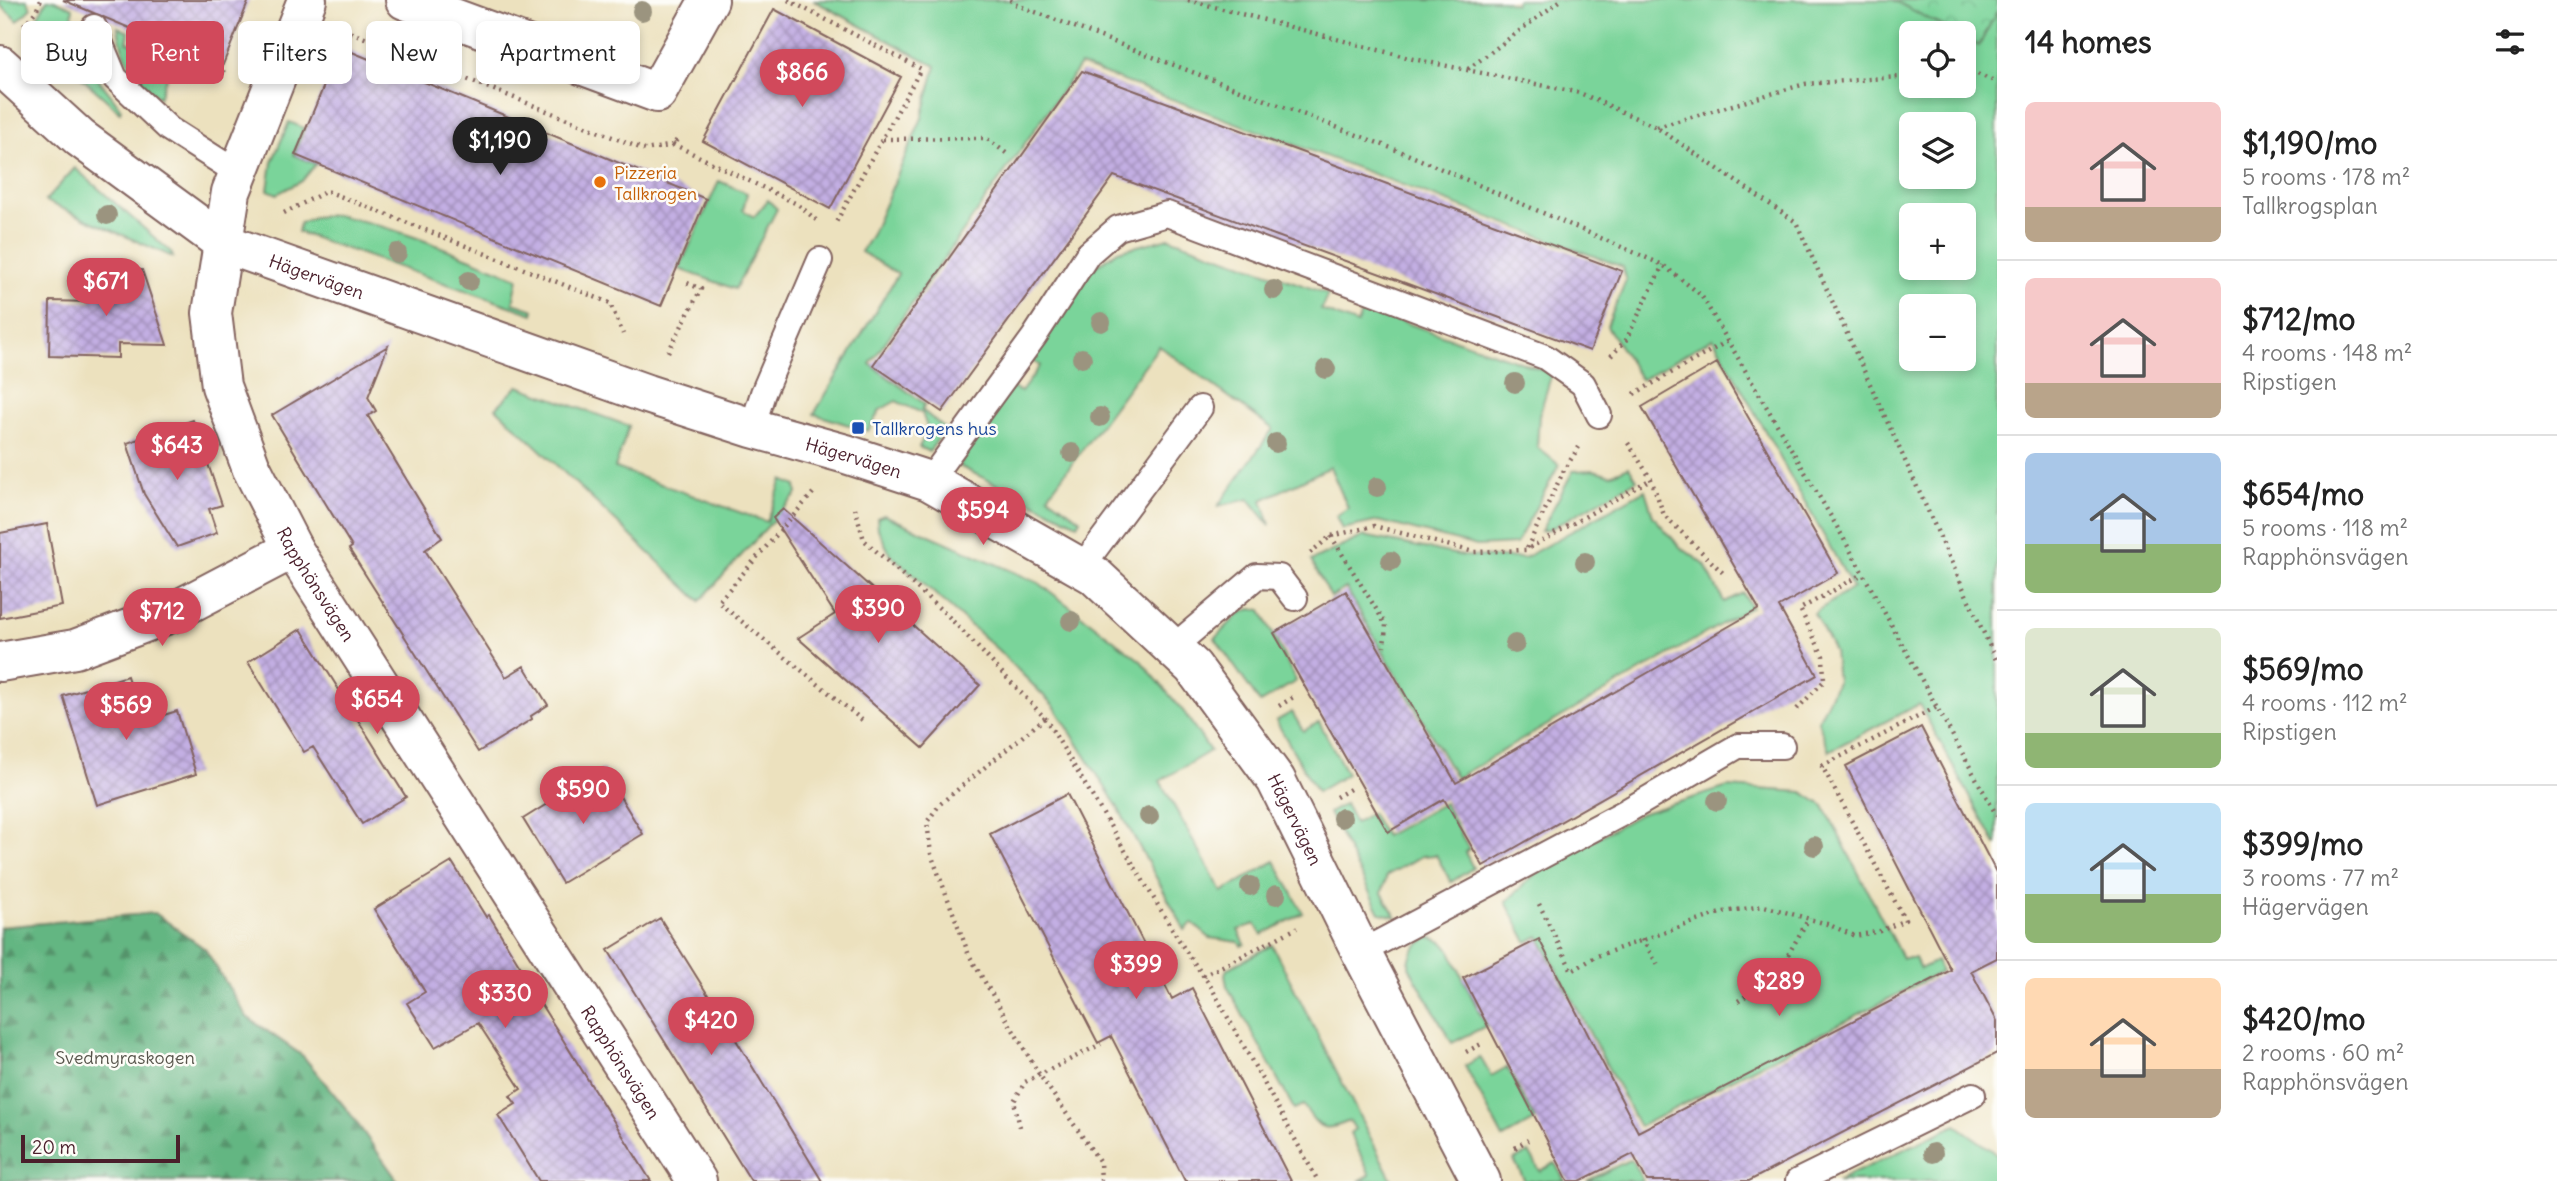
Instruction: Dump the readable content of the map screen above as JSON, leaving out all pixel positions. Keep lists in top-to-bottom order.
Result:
{
  "streets": {
    "street": ["Hägervägen", "Rapphönsvägen"]
  },
  "crossings": [
    ["Hägervägen", "Rapphönsvägen"]
  ],
  "parks": ["Svedmyraskogen"],
  "places": {
    "other": ["Pizzeria Tallkrogen"],
    "transit": ["Tallkrogens hus"]
  },
  "scale_bar": "20 m",
  "page": {
    "heading": "14 homes",
    "map_buttons": ["+", "−"],
    "chip": [
      "Buy",
      "Rent",
      "Filters",
      "New",
      "Apartment"
    ],
    "price": [
      "$866",
      "$1,190",
      "$671",
      "$643",
      "$594",
      "$390",
      "$712",
      "$654",
      "$569",
      "$590",
      "$399",
      "$289",
      "$330",
      "$420"
    ],
    "list": [
      {
        "name": "$1,190/mo",
        "note": "5 rooms · 178 m² · Tallkrogsplan"
      },
      {
        "name": "$712/mo",
        "note": "4 rooms · 148 m² · Ripstigen"
      },
      {
        "name": "$654/mo",
        "note": "5 rooms · 118 m² · Rapphönsvägen"
      },
      {
        "name": "$569/mo",
        "note": "4 rooms · 112 m² · Ripstigen"
      },
      {
        "name": "$399/mo",
        "note": "3 rooms · 77 m² · Hägervägen"
      },
      {
        "name": "$420/mo",
        "note": "2 rooms · 60 m² · Rapphönsvägen"
      }
    ],
    "scale": "20 m"
  }
}
